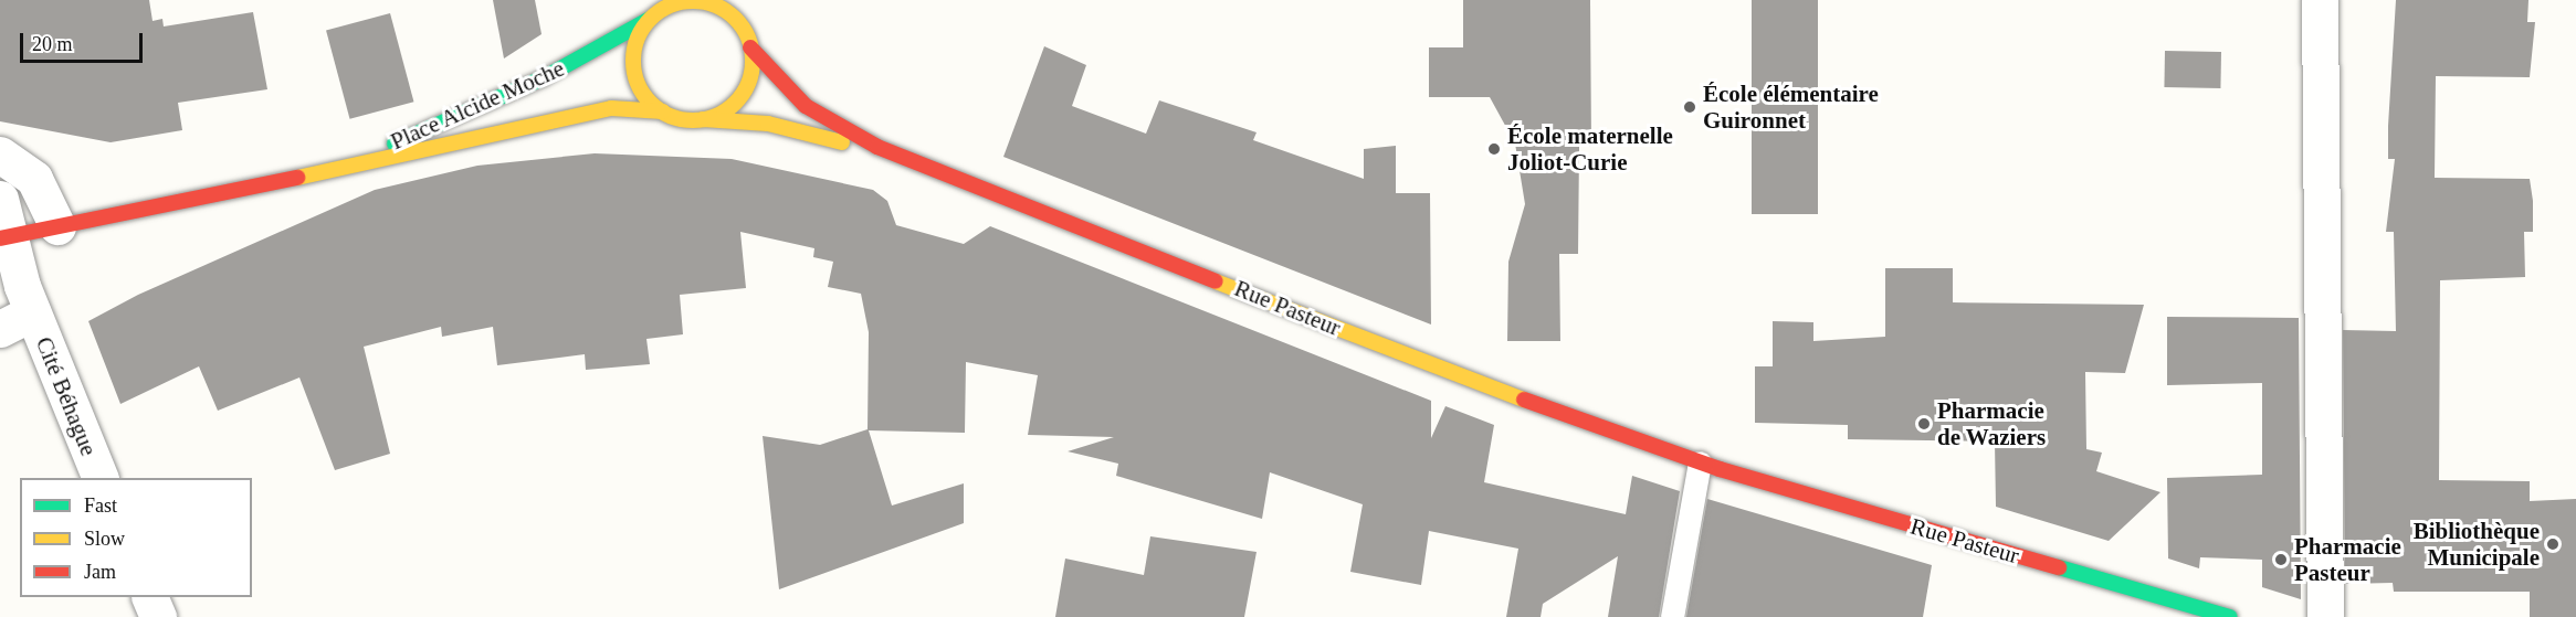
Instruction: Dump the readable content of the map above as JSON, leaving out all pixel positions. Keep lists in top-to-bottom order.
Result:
{
  "streets": {
    "street": ["Place Alcide Moche", "Rue Pasteur", "Cité Béhague"]
  },
  "crossings": [
    ["Place Alcide Moche", "Rue Pasteur"],
    ["Place Alcide Moche", "Cité Béhague"]
  ],
  "places": [
    "École élémentaire Guironnet",
    "École maternelle Joliot-Curie",
    "Pharmacie de Waziers",
    "Bibliothèque Municipale",
    "Pharmacie Pasteur"
  ],
  "legend": ["Fast", "Slow", "Jam"],
  "scale_bar": "20 m"
}
